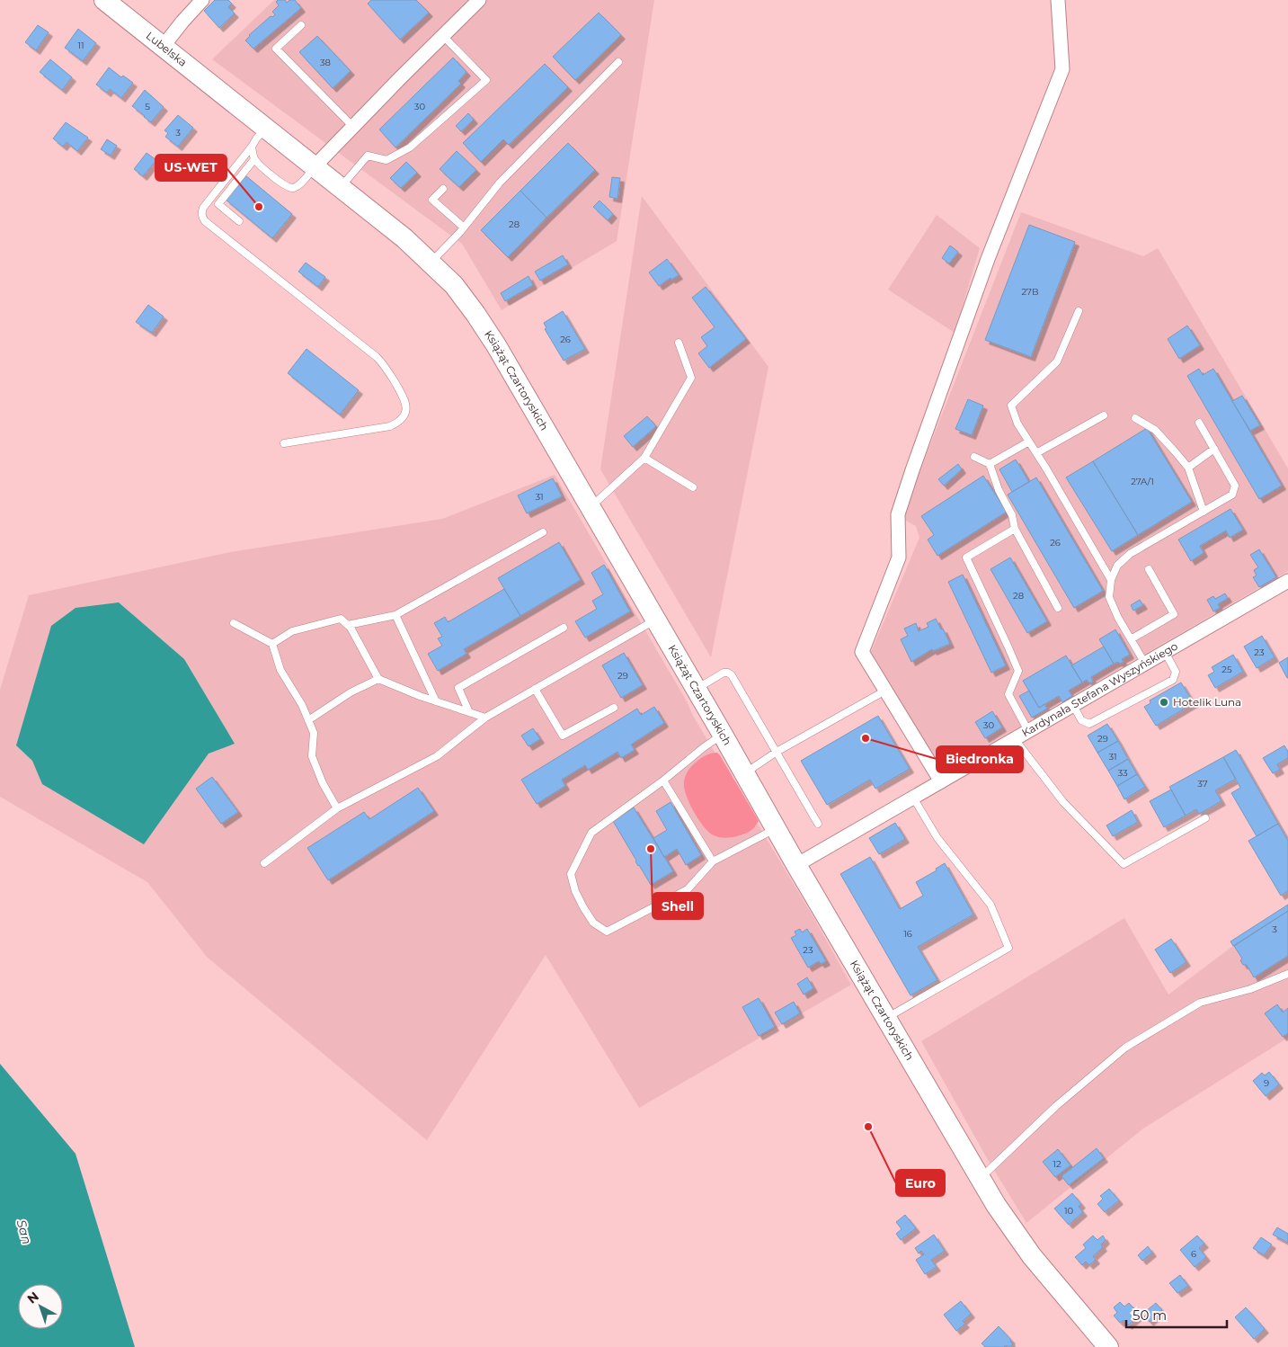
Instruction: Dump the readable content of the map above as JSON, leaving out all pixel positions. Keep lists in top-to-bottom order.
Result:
{
  "streets": {
    "main road": ["Lubelska", "Książąt Czartoryskich"],
    "street": ["Kardynała Stefana Wyszyńskiego"]
  },
  "crossings": [
    ["Lubelska", "Książąt Czartoryskich"],
    ["Książąt Czartoryskich", "Kardynała Stefana Wyszyńskiego"]
  ],
  "water": ["San"],
  "places": [
    "US-WET",
    "Hotelik Luna",
    "Biedronka",
    "Shell",
    "Euro"
  ],
  "house_numbers": [
    "11",
    "38",
    "5",
    "30",
    "3",
    "28",
    "27B",
    "26",
    "27A/1",
    "31",
    "26",
    "28",
    "23",
    "25",
    "29",
    "30",
    "29",
    "31",
    "33",
    "37",
    "3",
    "16",
    "23",
    "9",
    "12",
    "10",
    "6"
  ],
  "scale_bar": "50 m",
  "north": "top left"
}
